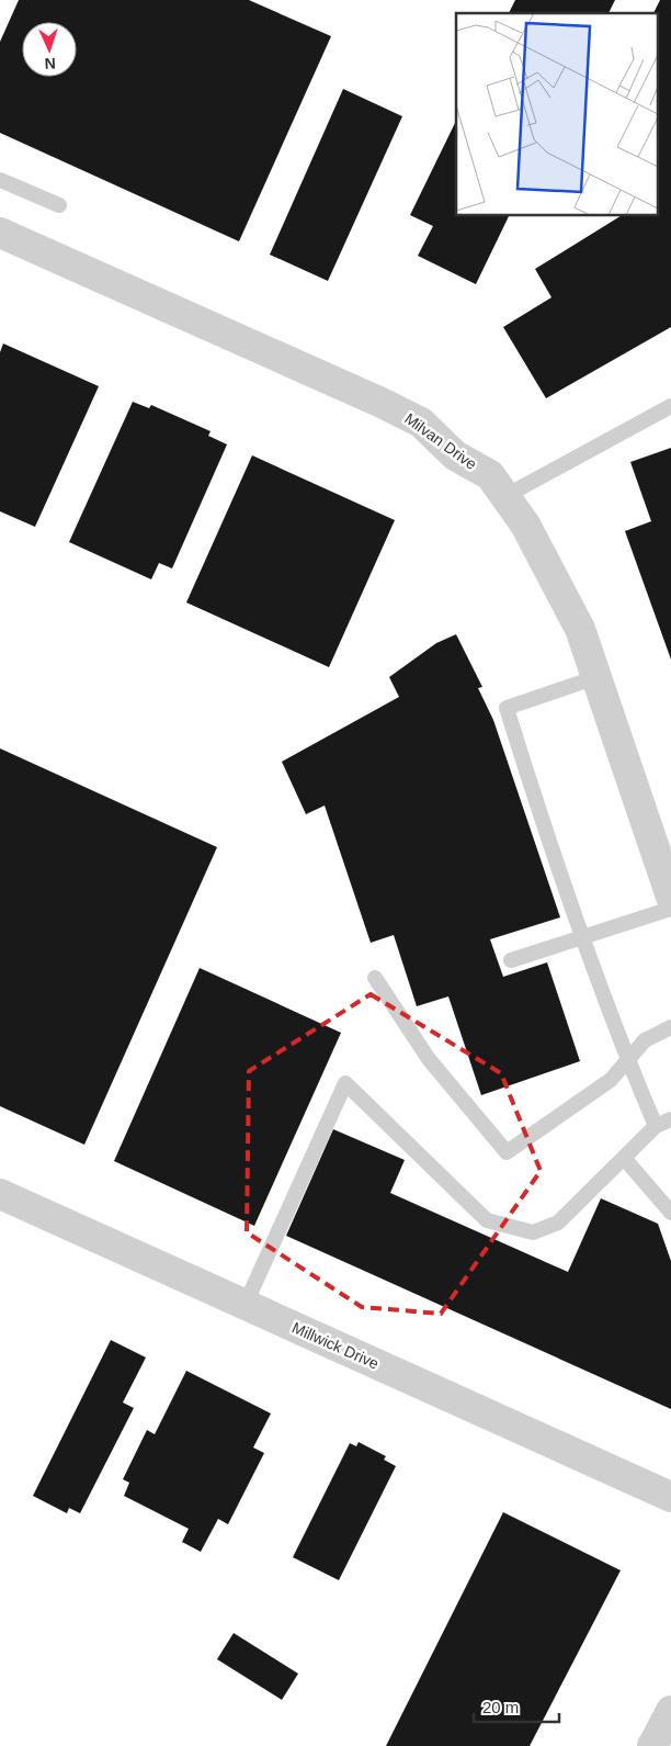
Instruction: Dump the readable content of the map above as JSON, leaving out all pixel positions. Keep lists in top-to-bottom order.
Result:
{
  "streets": {
    "street": ["Milvan Drive", "Millwick Drive"]
  },
  "scale_bar": "20 m",
  "north": "bottom"
}
